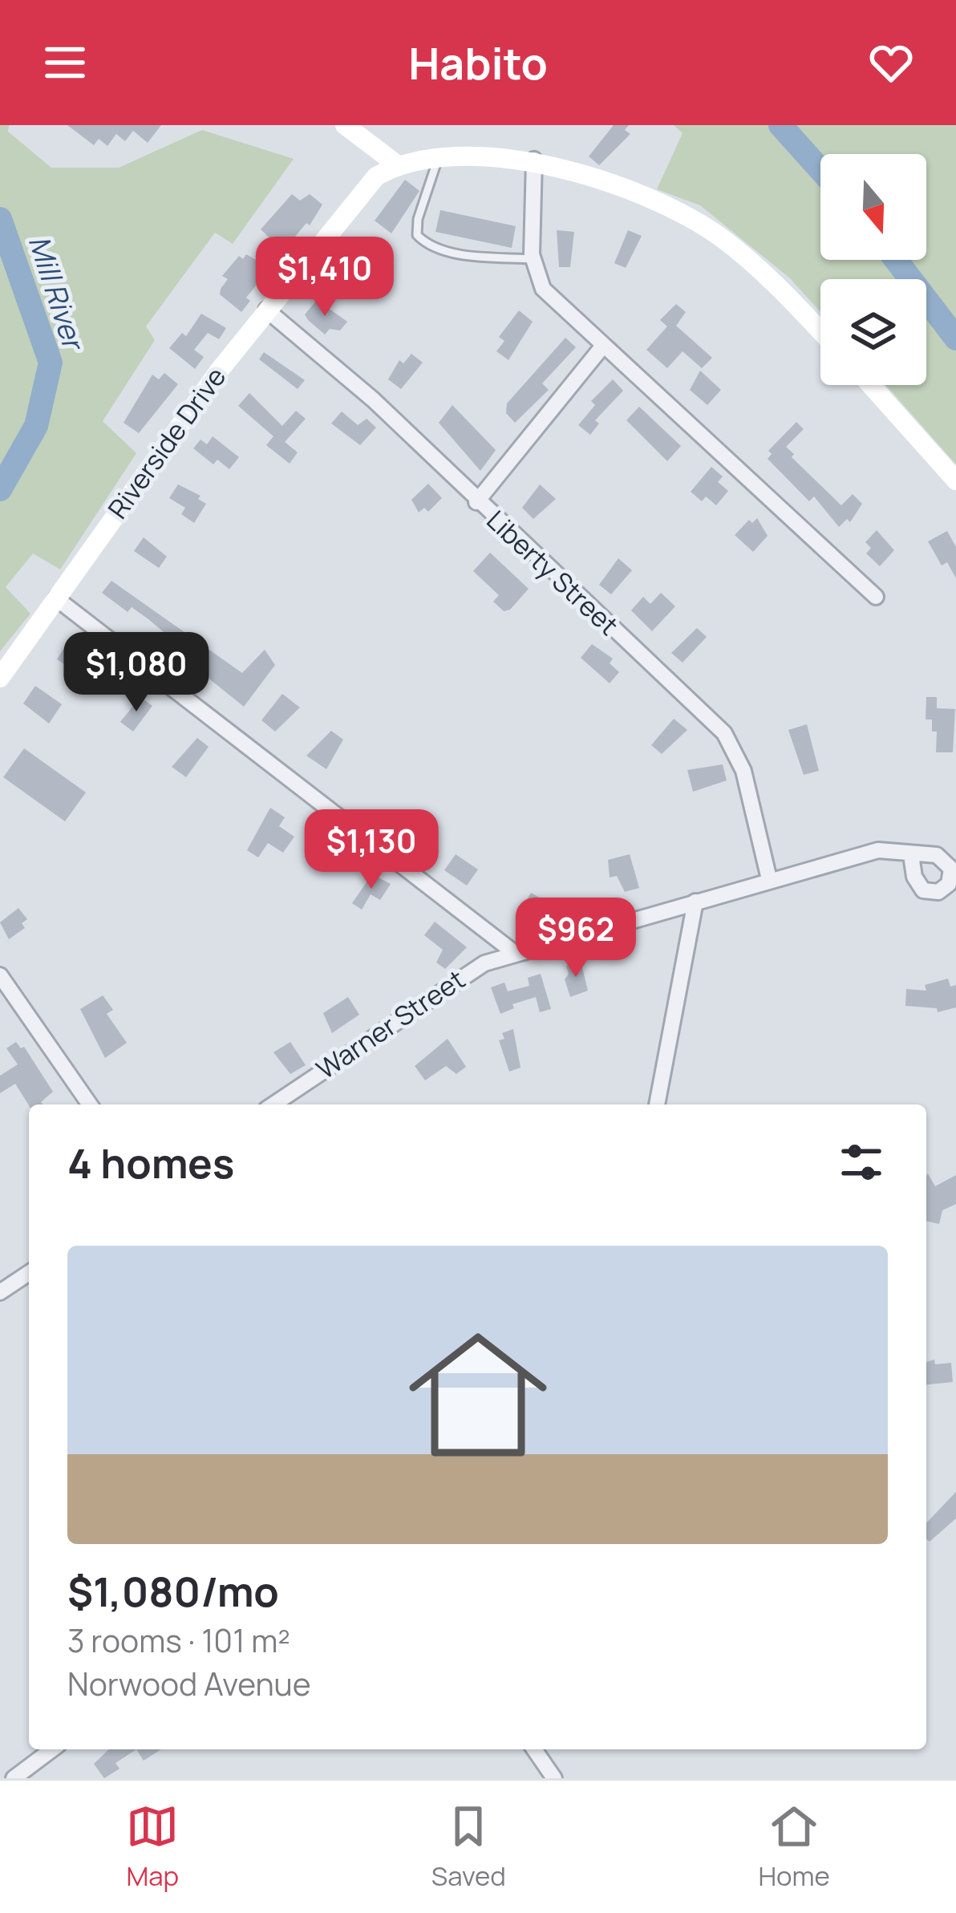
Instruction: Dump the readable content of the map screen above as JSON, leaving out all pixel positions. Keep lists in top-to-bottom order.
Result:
{
  "streets": {
    "street": ["Riverside Drive", "Liberty Street", "Warner Street"]
  },
  "crossings": [
    ["Riverside Drive", "Liberty Street"],
    ["Liberty Street", "Warner Street"]
  ],
  "water": ["Mill River"],
  "north": "bottom",
  "page": {
    "header": "Habito",
    "price": [
      "$1,410",
      "$1,080",
      "$1,130",
      "$962"
    ],
    "heading": "4 homes",
    "list": [
      {
        "name": "$1,080/mo",
        "note": "3 rooms · 101 m² · Norwood Avenue"
      }
    ],
    "tabs": ["Map", "Saved", "Home"]
  }
}
